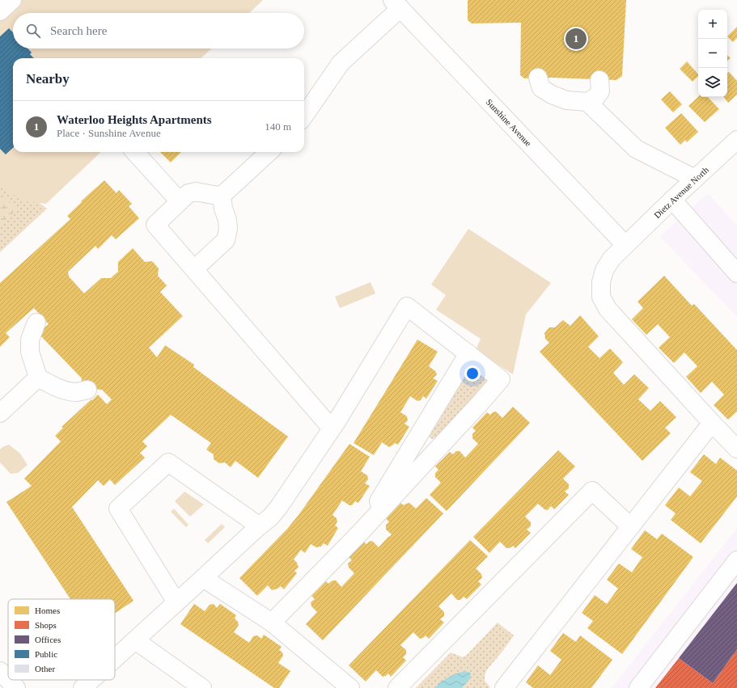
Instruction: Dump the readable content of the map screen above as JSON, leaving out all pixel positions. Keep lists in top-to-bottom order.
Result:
{
  "streets": {
    "street": ["Sunshine Avenue", "Dietz Avenue North"]
  },
  "crossings": [
    ["Sunshine Avenue", "Dietz Avenue North"]
  ],
  "legend": [
    "Homes",
    "Shops",
    "Offices",
    "Public",
    "Other"
  ],
  "page": {
    "map_buttons": ["+", "−"],
    "search": "Search here",
    "pins": "1",
    "heading": "Nearby",
    "list": [
      {
        "mark": "1",
        "name": "Waterloo Heights Apartments",
        "note": "Place · Sunshine Avenue",
        "value": "140 m"
      }
    ]
  }
}
